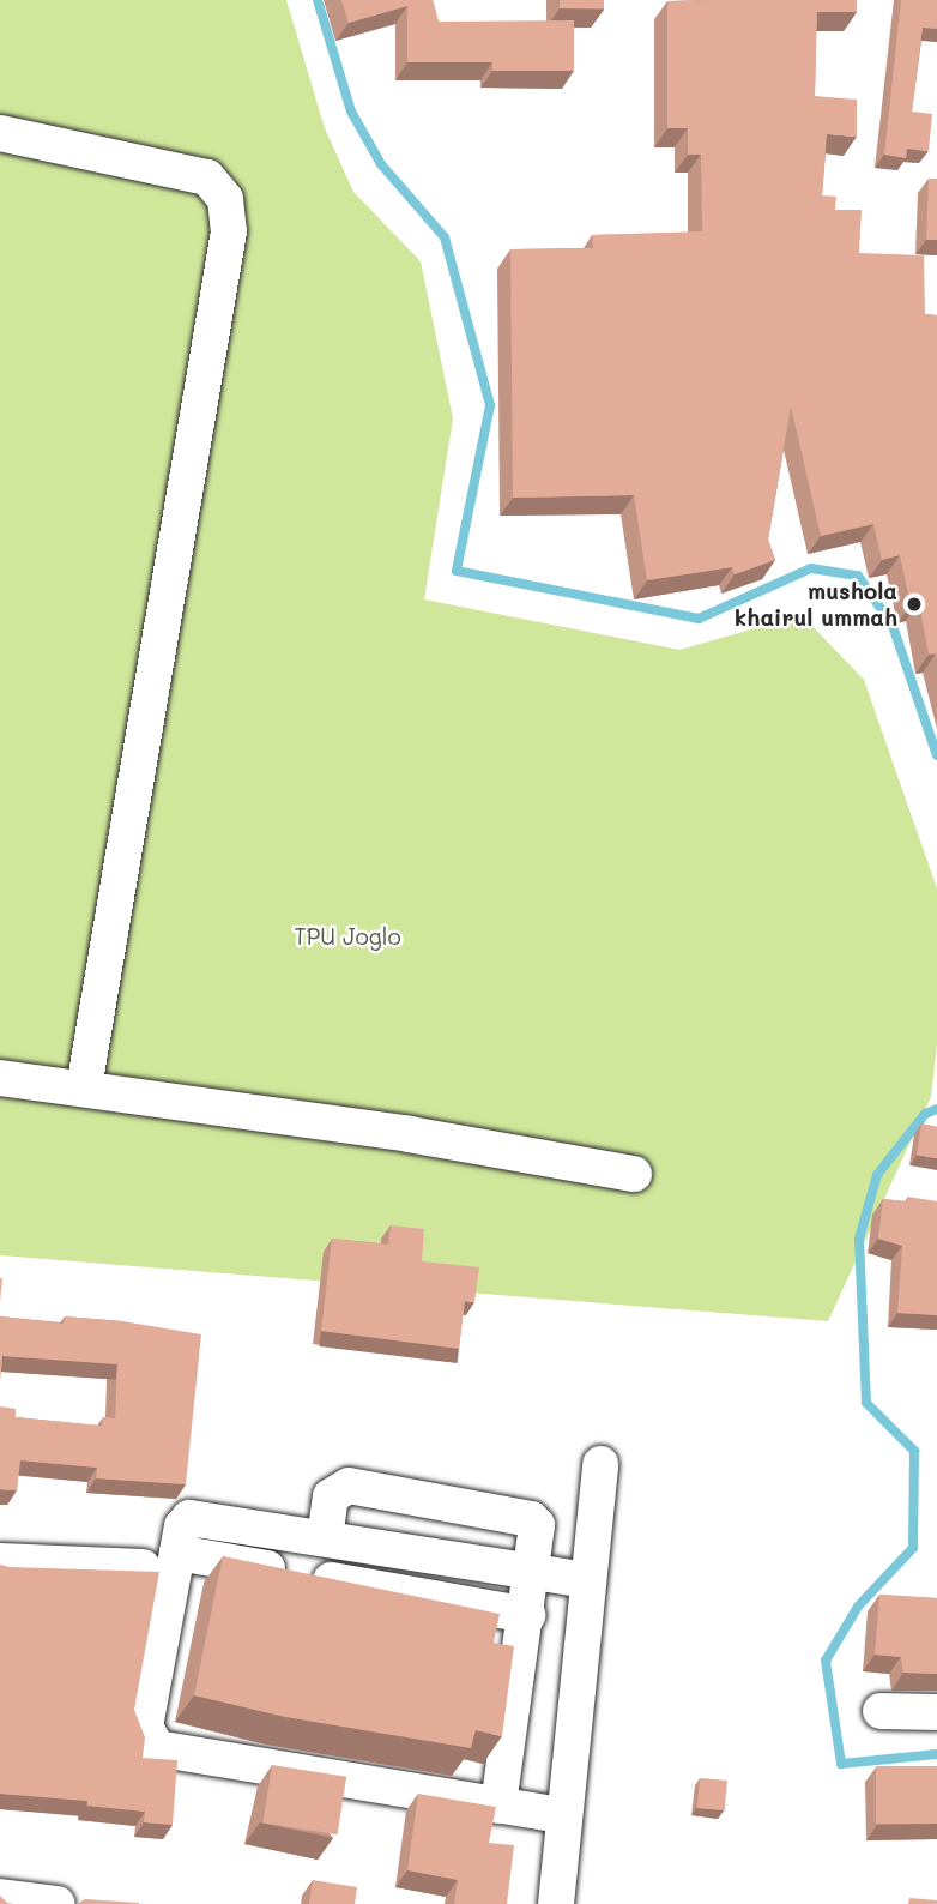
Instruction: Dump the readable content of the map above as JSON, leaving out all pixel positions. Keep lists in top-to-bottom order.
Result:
{
  "parks": ["TPU Joglo"],
  "places": ["mushola khairul ummah"]
}
